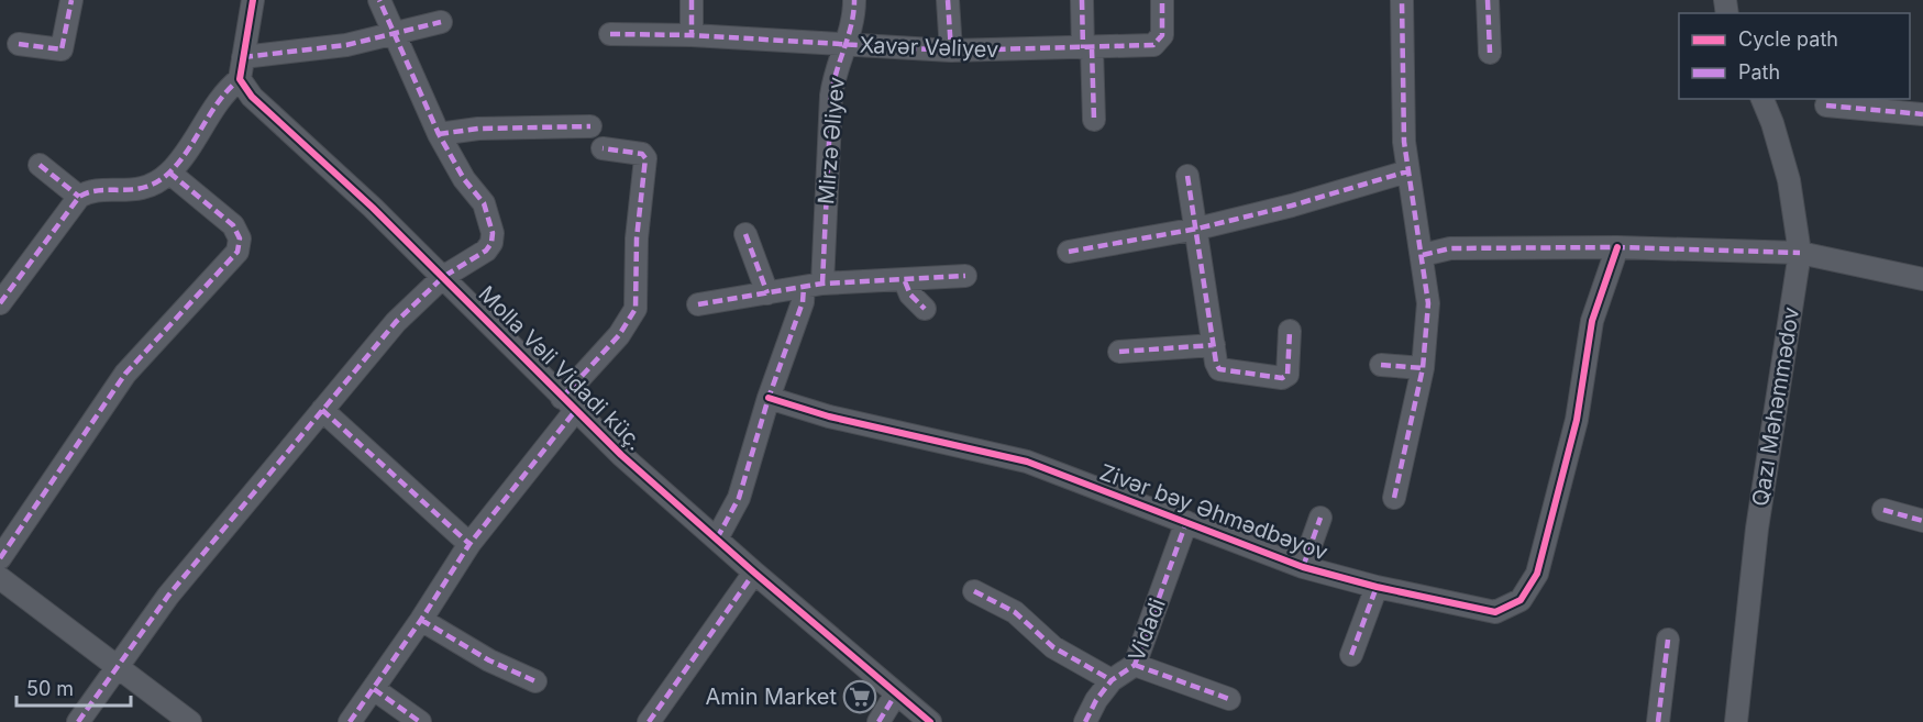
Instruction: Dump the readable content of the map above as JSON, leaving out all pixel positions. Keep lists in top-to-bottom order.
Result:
{
  "streets": {
    "street": [
      "Xavər Vəliyev",
      "Mirzə Əliyev",
      "Molla Vəli Vidadi küç.",
      "Qazı Məhəmmədov",
      "Zivər bəy Əhmədbəyov",
      "Vidadi"
    ]
  },
  "crossings": [
    ["Xavər Vəliyev", "Mirzə Əliyev"],
    ["Mirzə Əliyev", "Molla Vəli Vidadi küç."],
    ["Mirzə Əliyev", "Zivər bəy Əhmədbəyov"],
    ["Zivər bəy Əhmədbəyov", "Vidadi"]
  ],
  "places": {
    "supermarket": ["Amin Market"]
  },
  "legend": ["Cycle path", "Path"],
  "scale_bar": "50 m"
}
